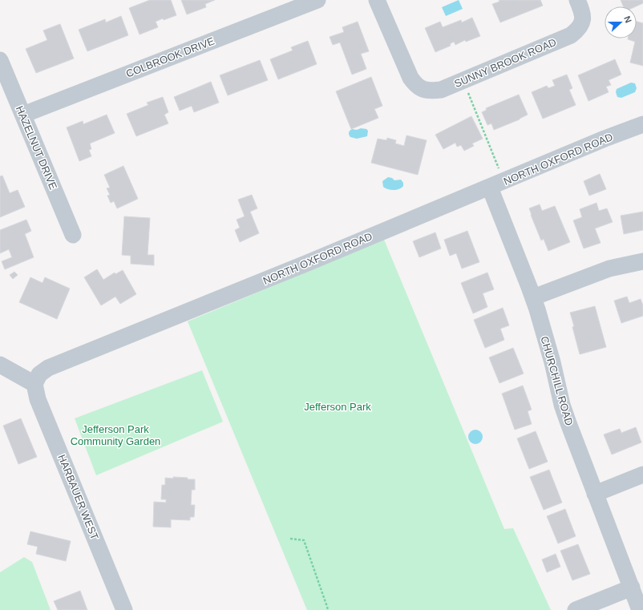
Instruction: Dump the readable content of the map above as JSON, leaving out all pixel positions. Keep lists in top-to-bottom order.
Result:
{
  "streets": {
    "street": [
      "COLBROOK DRIVE",
      "SUNNY BROOK ROAD",
      "HAZELNUT DRIVE",
      "NORTH OXFORD ROAD",
      "CHURCHILL ROAD",
      "HARBAUER WEST"
    ]
  },
  "crossings": [
    ["COLBROOK DRIVE", "HAZELNUT DRIVE"],
    ["NORTH OXFORD ROAD", "CHURCHILL ROAD"],
    ["NORTH OXFORD ROAD", "HARBAUER WEST"]
  ],
  "parks": ["Jefferson Park", "Jefferson Park Community Garden"],
  "north": "right"
}
